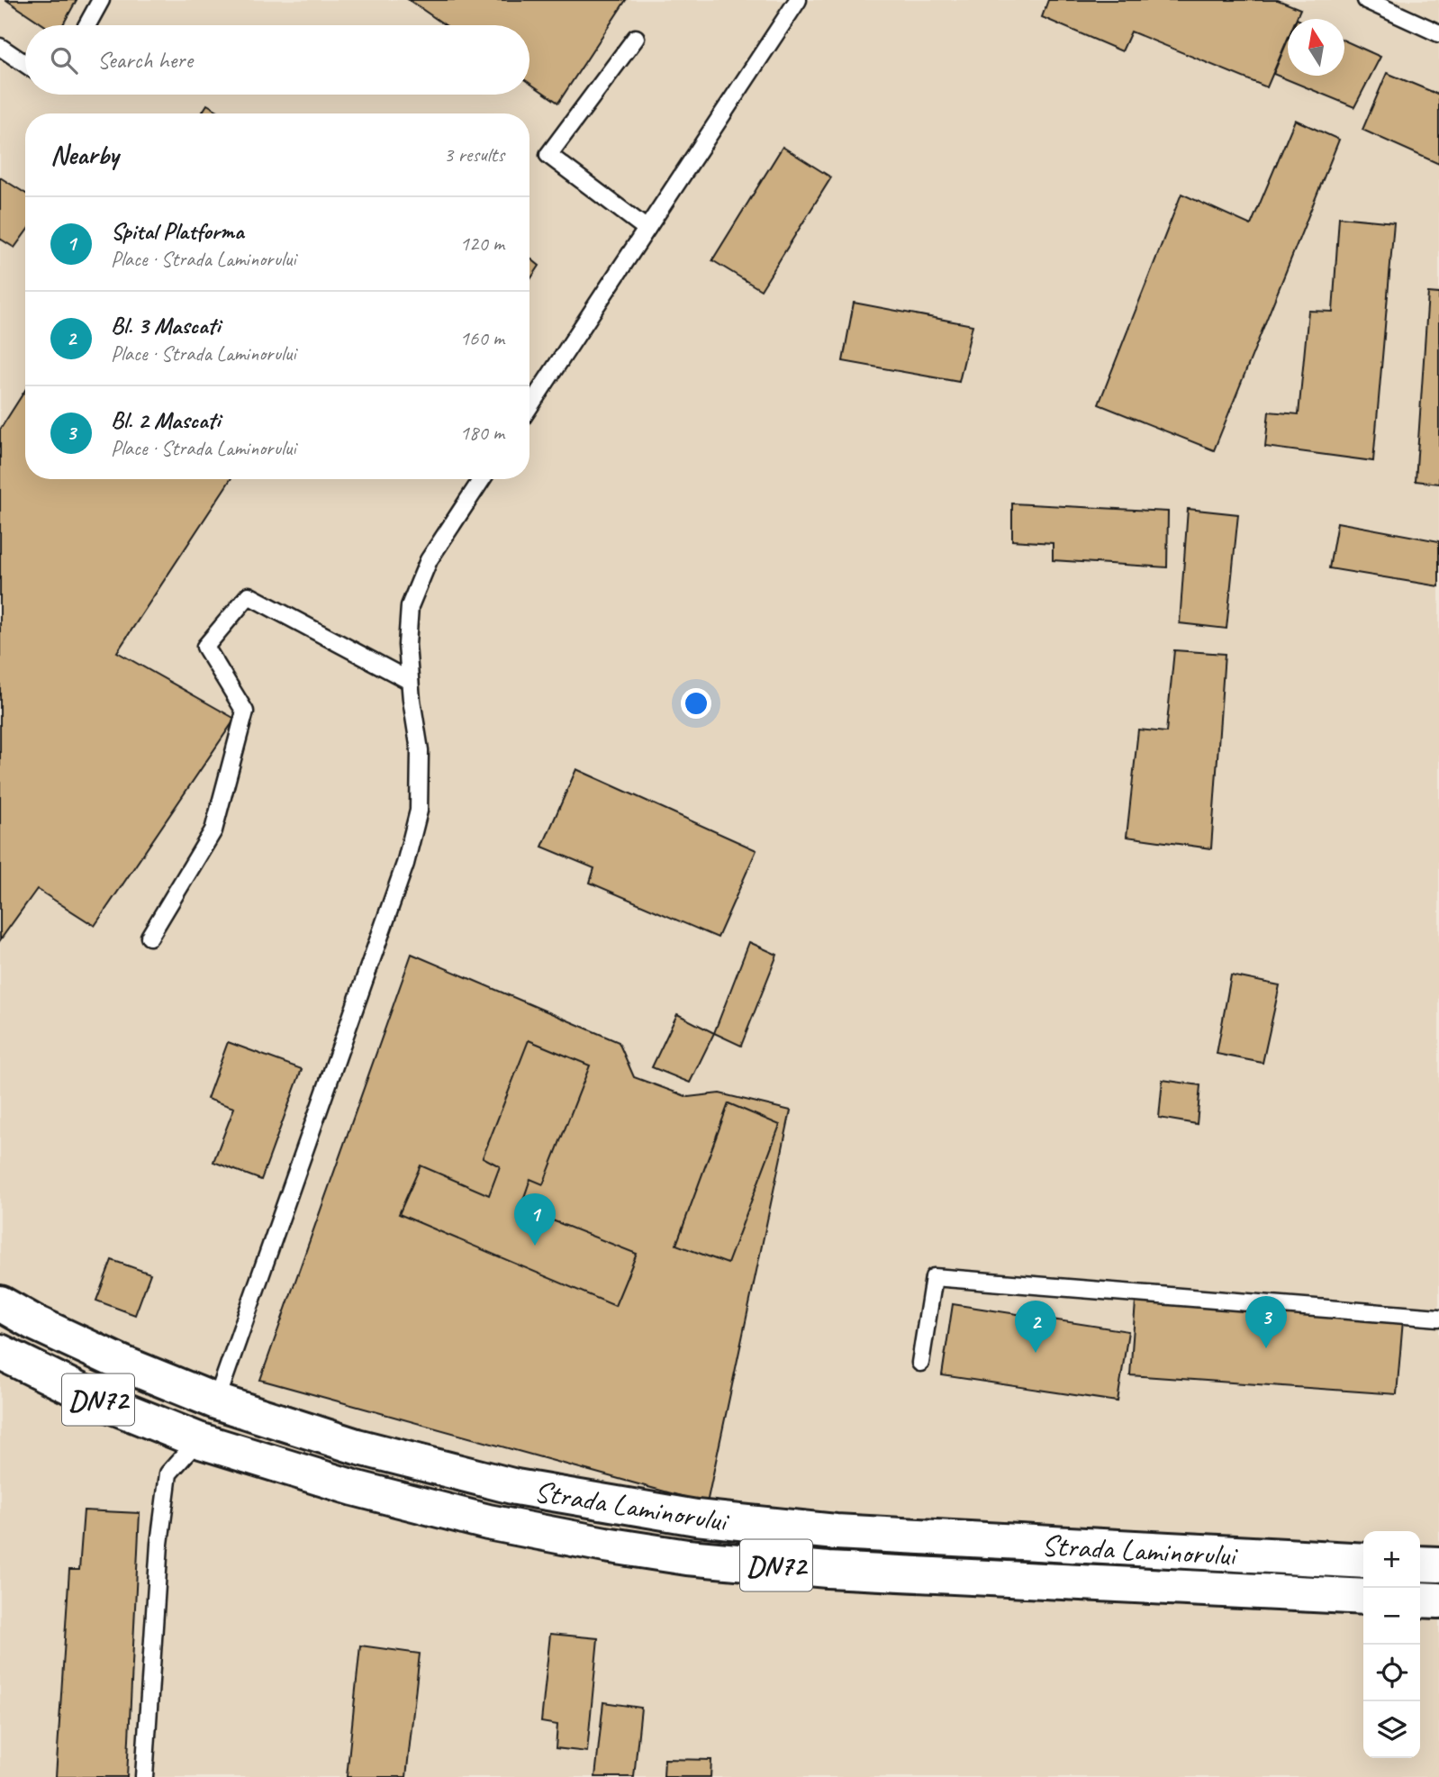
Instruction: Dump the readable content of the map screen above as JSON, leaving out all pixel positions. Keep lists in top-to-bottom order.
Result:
{
  "streets": {
    "main road": ["DN72", "Strada Laminorului"]
  },
  "north": "top",
  "page": {
    "search": "Search here",
    "heading": ["Nearby", "3 results"],
    "list": [
      {
        "mark": "1",
        "name": "Spital Platforma",
        "note": "Place · Strada Laminorului",
        "value": "120 m"
      },
      {
        "mark": "2",
        "name": "Bl. 3 Mascati",
        "note": "Place · Strada Laminorului",
        "value": "160 m"
      },
      {
        "mark": "3",
        "name": "Bl. 2 Mascati",
        "note": "Place · Strada Laminorului",
        "value": "180 m"
      }
    ],
    "pins": ["1", "3", "2"],
    "map_buttons": ["+", "−"]
  }
}
